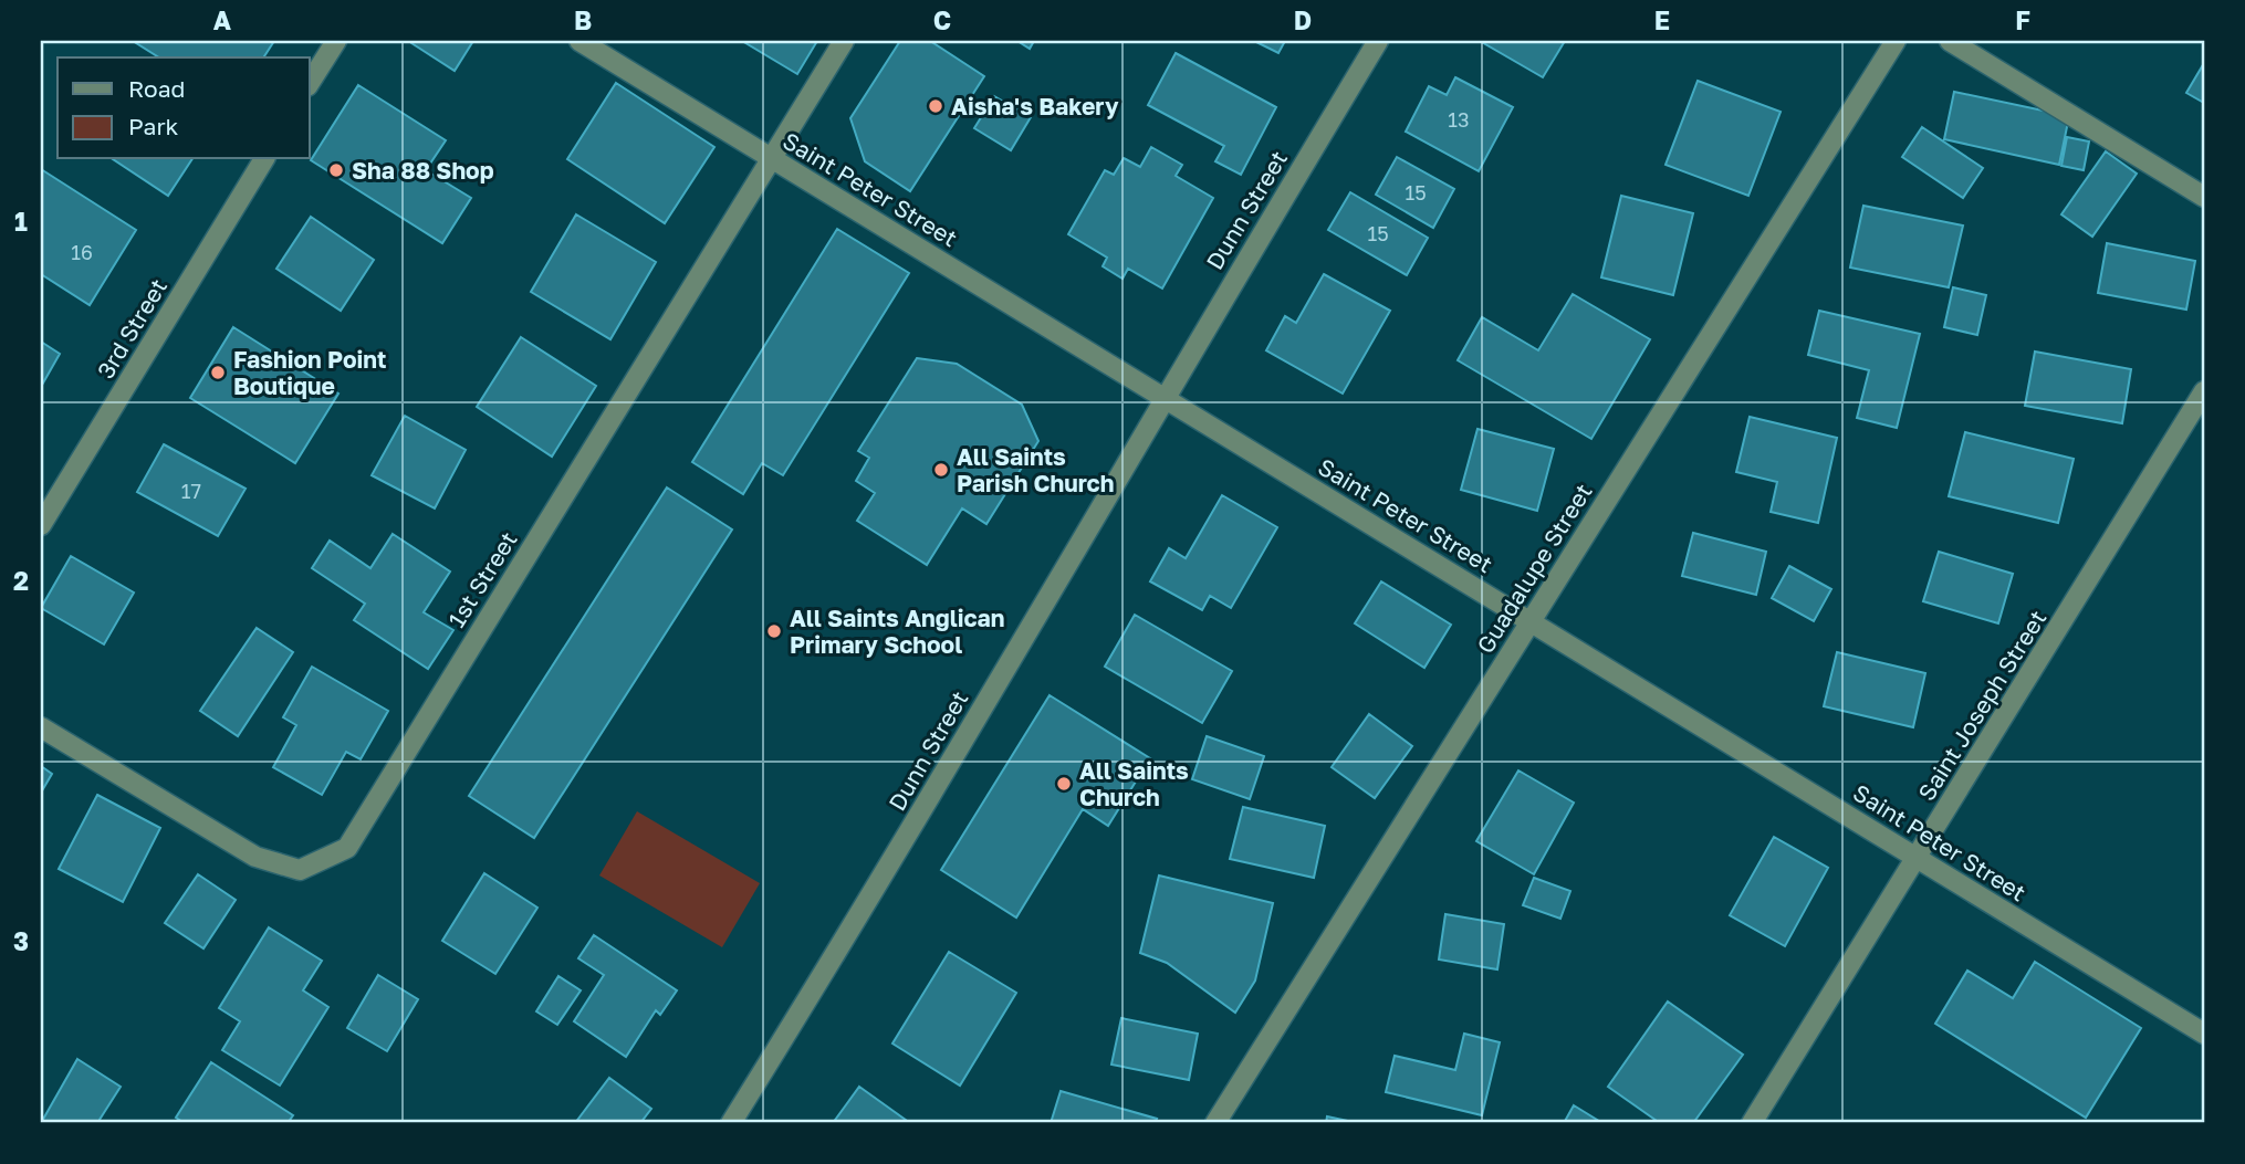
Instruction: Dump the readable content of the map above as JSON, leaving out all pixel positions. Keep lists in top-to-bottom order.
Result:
{
  "streets": {
    "street": [
      "Saint Peter Street",
      "Dunn Street",
      "3rd Street",
      "Guadalupe Street",
      "1st Street",
      "Saint Joseph Street"
    ]
  },
  "crossings": [
    ["Saint Peter Street", "Dunn Street"],
    ["Saint Peter Street", "Guadalupe Street"],
    ["Saint Peter Street", "1st Street"],
    ["Saint Peter Street", "Saint Joseph Street"]
  ],
  "places": [
    "Aisha's Bakery",
    "Sha 88 Shop",
    "Fashion Point Boutique",
    "All Saints Parish Church",
    "All Saints Anglican Primary School",
    "All Saints Church"
  ],
  "house_numbers": [
    "13",
    "15",
    "15",
    "16",
    "17"
  ],
  "legend": ["Road", "Park"],
  "grid": {
    "columns": [
      "A",
      "B",
      "C",
      "D",
      "E",
      "F"
    ],
    "rows": ["1", "2", "3"]
  }
}
